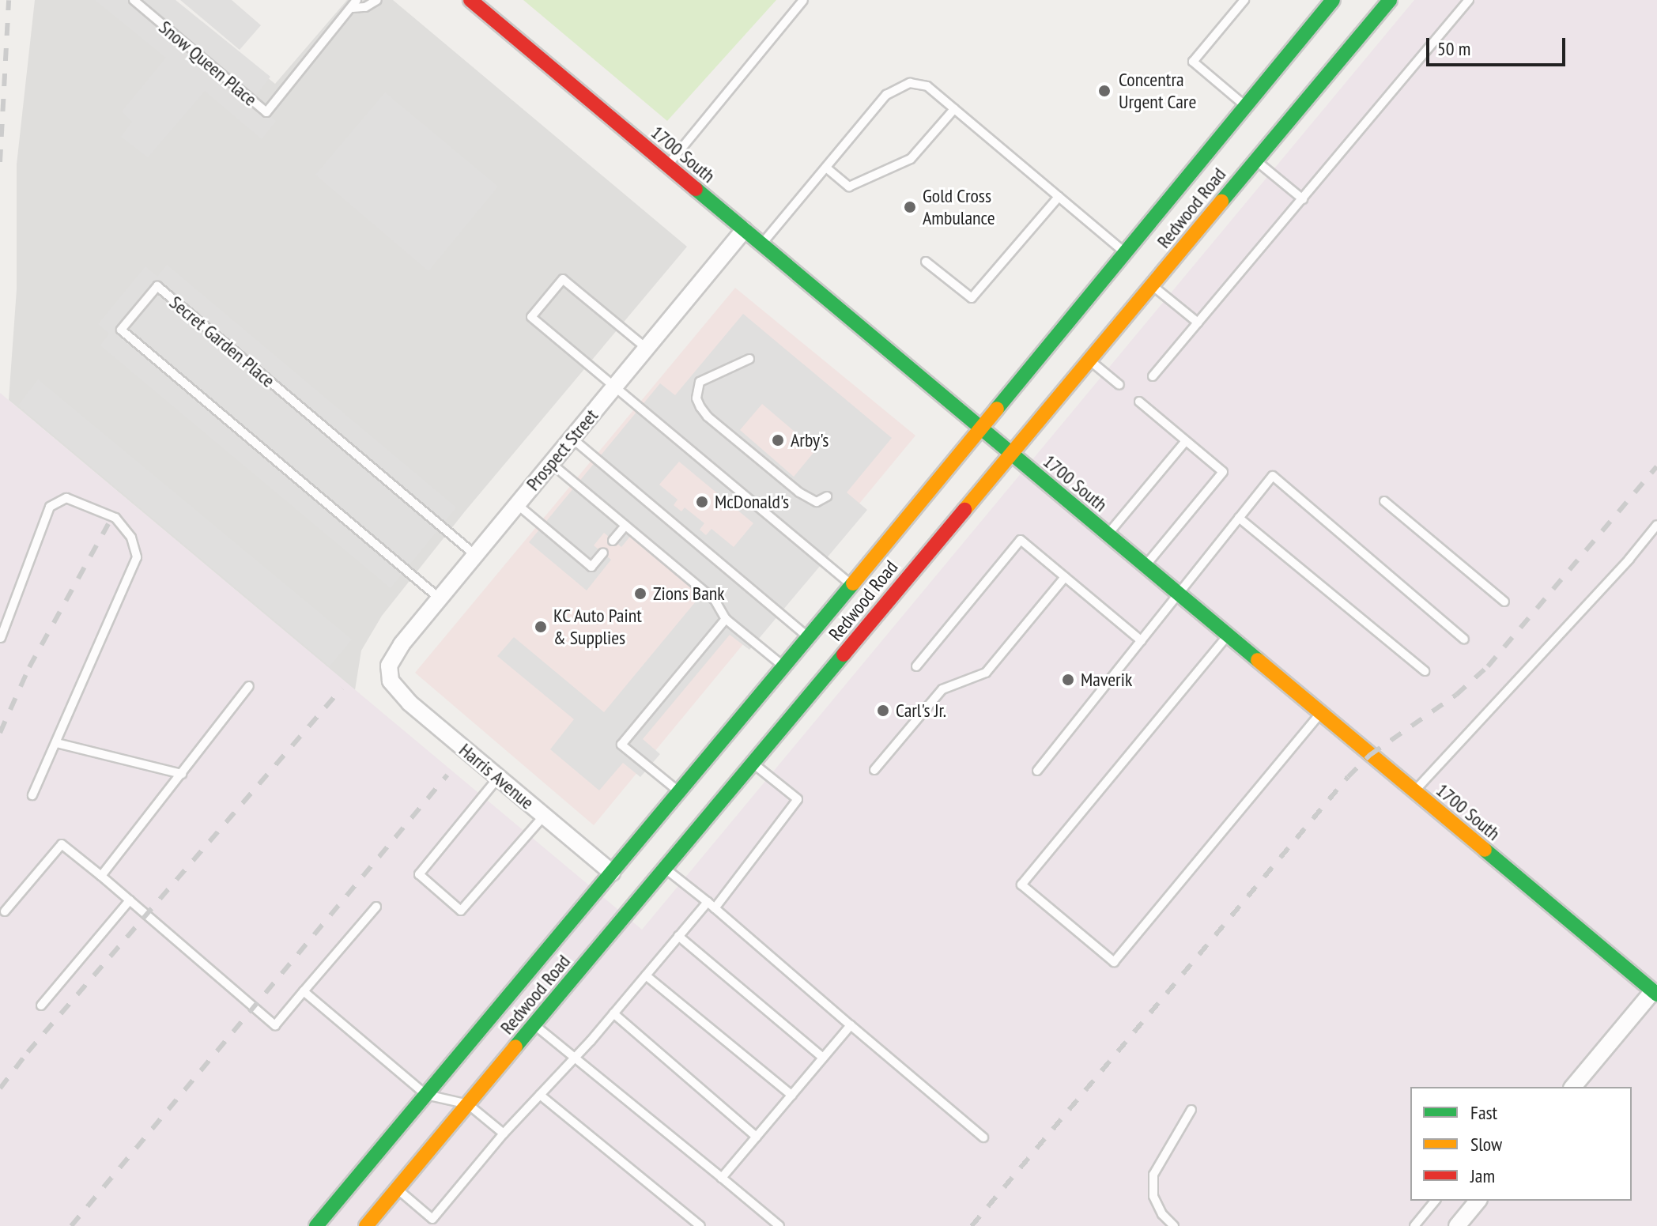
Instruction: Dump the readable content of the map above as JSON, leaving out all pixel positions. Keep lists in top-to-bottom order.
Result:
{
  "streets": {
    "main road": ["1700 South", "Redwood Road"],
    "street": ["Prospect Street", "Harris Avenue"],
    "lane": ["Snow Queen Place", "Secret Garden Place"]
  },
  "crossings": [
    ["1700 South", "Redwood Road"],
    ["1700 South", "Prospect Street"],
    ["Redwood Road", "Harris Avenue"],
    ["Secret Garden Place", "Prospect Street"],
    ["Prospect Street", "Harris Avenue"]
  ],
  "places": [
    "Concentra Urgent Care",
    "Gold Cross Ambulance",
    "Arby's",
    "McDonald's",
    "Zions Bank",
    "KC Auto Paint & Supplies",
    "Maverik",
    "Carl's Jr."
  ],
  "legend": ["Fast", "Slow", "Jam"],
  "scale_bar": "50 m"
}
